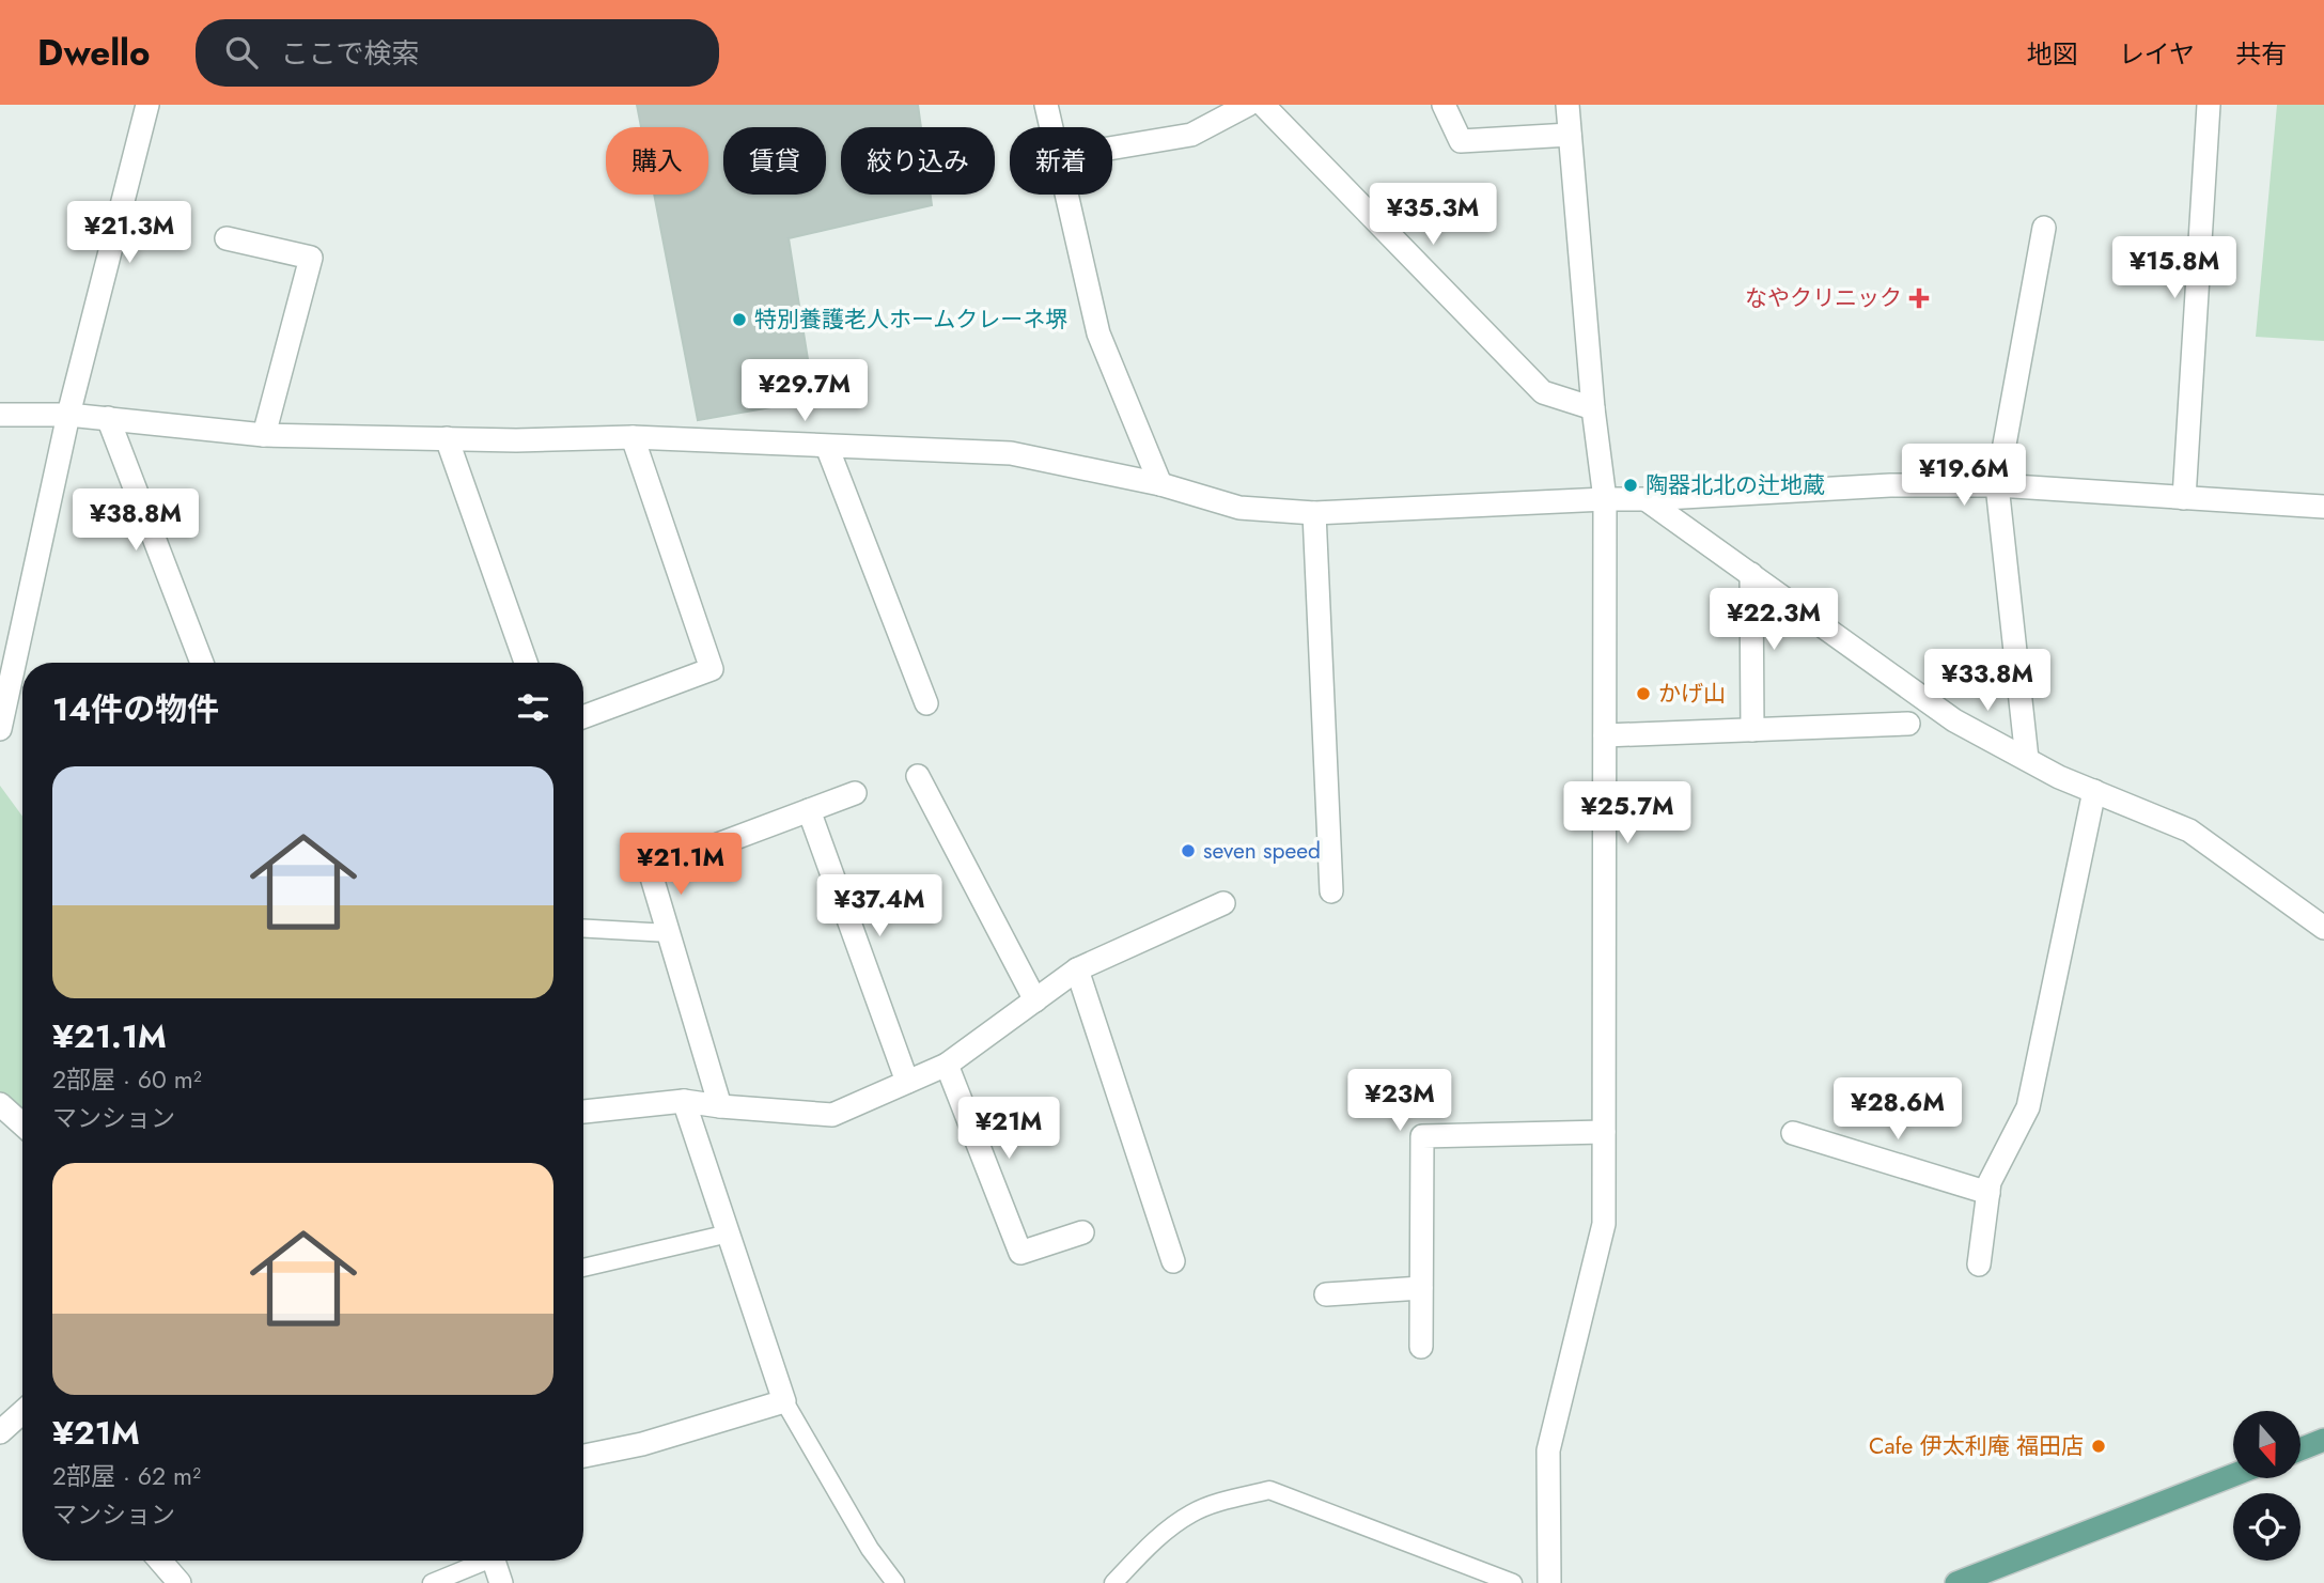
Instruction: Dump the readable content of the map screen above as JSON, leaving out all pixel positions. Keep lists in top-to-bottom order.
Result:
{
  "places": {
    "health": ["なやクリニック"],
    "other": [
      "特別養護老人ホームクレーネ堺",
      "陶器北北の辻地蔵",
      "かげ山",
      "seven speed",
      "Cafe 伊太利庵 福田店"
    ]
  },
  "north": "bottom",
  "page": {
    "header": "Dwello",
    "search": "ここで検索",
    "nav": ["地図", "レイヤ", "共有"],
    "chip": [
      "購入",
      "賃貸",
      "絞り込み",
      "新着"
    ],
    "price": [
      "¥35.3M",
      "¥21.3M",
      "¥15.8M",
      "¥29.7M",
      "¥19.6M",
      "¥38.8M",
      "¥22.3M",
      "¥33.8M",
      "¥25.7M",
      "¥21.1M",
      "¥37.4M",
      "¥23M",
      "¥28.6M",
      "¥21M"
    ],
    "heading": "14件の物件",
    "list": [
      {
        "name": "¥21.1M",
        "note": "2部屋 · 60 m² · マンション"
      },
      {
        "name": "¥21M",
        "note": "2部屋 · 62 m² · マンション"
      }
    ]
  }
}
